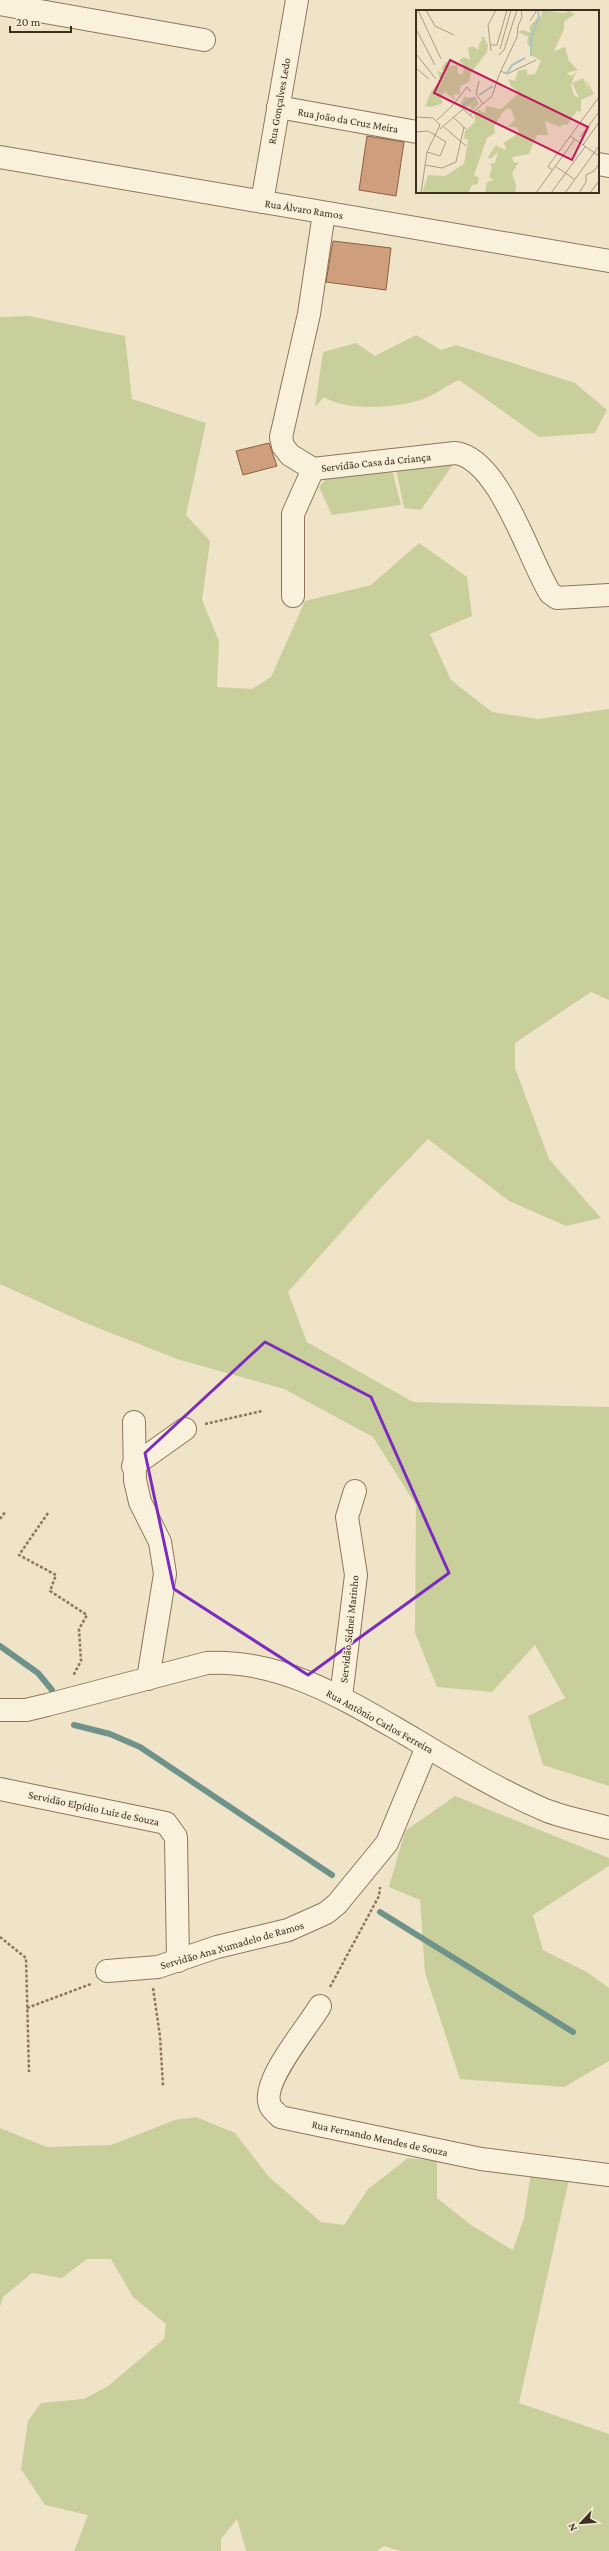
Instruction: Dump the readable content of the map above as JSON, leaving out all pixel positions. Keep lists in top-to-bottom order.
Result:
{
  "streets": {
    "street": [
      "Rua Gonçalves Ledo",
      "Rua João da Cruz Meira",
      "Rua Álvaro Ramos",
      "Servidão Casa da Criança",
      "Servidão Sidnei Marinho",
      "Rua Antônio Carlos Ferreira",
      "Servidão Elpídio Luiz de Souza",
      "Servidão Ana Xumadelo de Ramos",
      "Rua Fernando Mendes de Souza"
    ]
  },
  "crossings": [
    ["Rua Gonçalves Ledo", "Rua João da Cruz Meira"],
    ["Rua Gonçalves Ledo", "Rua Álvaro Ramos"],
    ["Rua Álvaro Ramos", "Servidão Casa da Criança"],
    ["Servidão Sidnei Marinho", "Rua Antônio Carlos Ferreira"],
    ["Rua Antônio Carlos Ferreira", "Servidão Ana Xumadelo de Ramos"],
    ["Servidão Elpídio Luiz de Souza", "Servidão Ana Xumadelo de Ramos"]
  ],
  "scale_bar": "20 m",
  "north": "bottom left"
}
